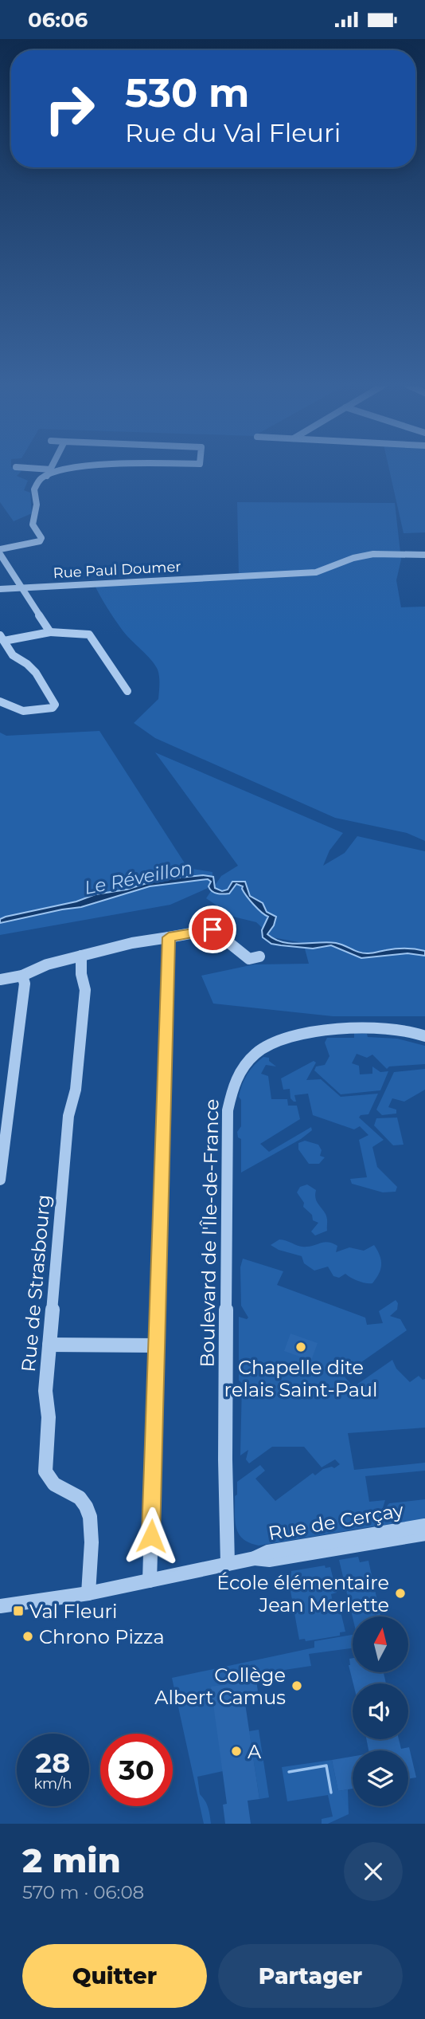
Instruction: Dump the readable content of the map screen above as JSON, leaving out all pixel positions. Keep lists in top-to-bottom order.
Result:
{
  "streets": {
    "street": [
      "Rue Paul Doumer",
      "Boulevard de l'Île-de-France",
      "Rue de Strasbourg",
      "Rue de Cerçay"
    ]
  },
  "crossings": [
    ["Boulevard de l'Île-de-France", "Rue de Cerçay"],
    ["Rue de Strasbourg", "Rue de Cerçay"]
  ],
  "water": ["Le Réveillon"],
  "places": {
    "other": [
      "Chapelle dite relais Saint-Paul",
      "École élémentaire Jean Merlette",
      "Chrono Pizza",
      "Collège Albert Camus",
      "A"
    ],
    "transit": ["Val Fleuri"]
  },
  "north": "top",
  "page": {
    "status": "06:06",
    "turn": ["530 m", "Rue du Val Fleuri"],
    "speed": "28 km/h",
    "limit": "30",
    "heading": ["2 min", "570 m · 06:08"],
    "buttons": ["Quitter", "Partager"]
  }
}
